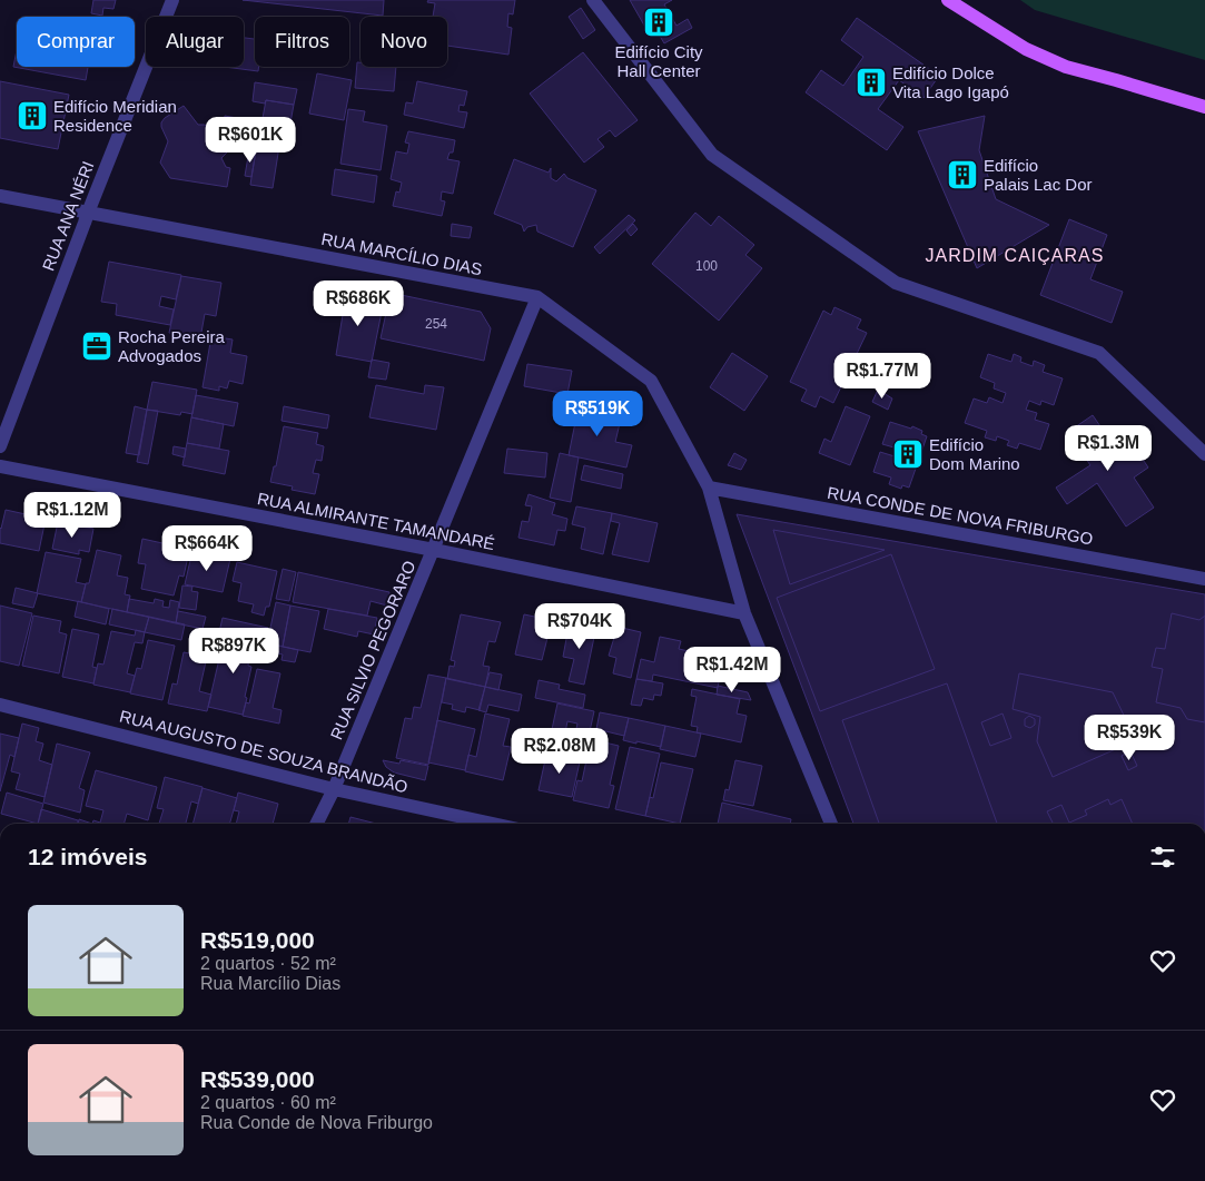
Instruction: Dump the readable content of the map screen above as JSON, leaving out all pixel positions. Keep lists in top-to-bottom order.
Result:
{
  "streets": {
    "street": [
      "RUA ANA NÉRI",
      "RUA MARCÍLIO DIAS",
      "RUA CONDE DE NOVA FRIBURGO",
      "RUA ALMIRANTE TAMANDARÉ",
      "RUA SILVIO PEGORARO",
      "RUA AUGUSTO DE SOUZA BRANDÃO"
    ]
  },
  "crossings": [
    ["RUA ANA NÉRI", "RUA MARCÍLIO DIAS"],
    ["RUA MARCÍLIO DIAS", "RUA CONDE DE NOVA FRIBURGO"],
    ["RUA MARCÍLIO DIAS", "RUA ALMIRANTE TAMANDARÉ"],
    ["RUA MARCÍLIO DIAS", "RUA SILVIO PEGORARO"],
    ["RUA ALMIRANTE TAMANDARÉ", "RUA SILVIO PEGORARO"],
    ["RUA SILVIO PEGORARO", "RUA AUGUSTO DE SOUZA BRANDÃO"]
  ],
  "districts": ["JARDIM CAIÇARAS"],
  "places": {
    "building": [
      "Edifício City Hall Center",
      "Edifício Dolce Vita Lago Igapó",
      "Edifício Meridian Residence",
      "Edifício Palais Lac Dor",
      "Edifício Dom Marino"
    ],
    "office": ["Rocha Pereira Advogados"]
  },
  "house_numbers": ["100", "254"],
  "page": {
    "chip": [
      "Comprar",
      "Alugar",
      "Filtros",
      "Novo"
    ],
    "price": [
      "R$601K",
      "R$686K",
      "R$1.77M",
      "R$519K",
      "R$1.3M",
      "R$1.12M",
      "R$664K",
      "R$704K",
      "R$897K",
      "R$1.42M",
      "R$539K",
      "R$2.08M"
    ],
    "heading": "12 imóveis",
    "list": [
      {
        "name": "R$519,000",
        "note": "2 quartos · 52 m² · Rua Marcílio Dias"
      },
      {
        "name": "R$539,000",
        "note": "2 quartos · 60 m² · Rua Conde de Nova Friburgo"
      }
    ]
  }
}
